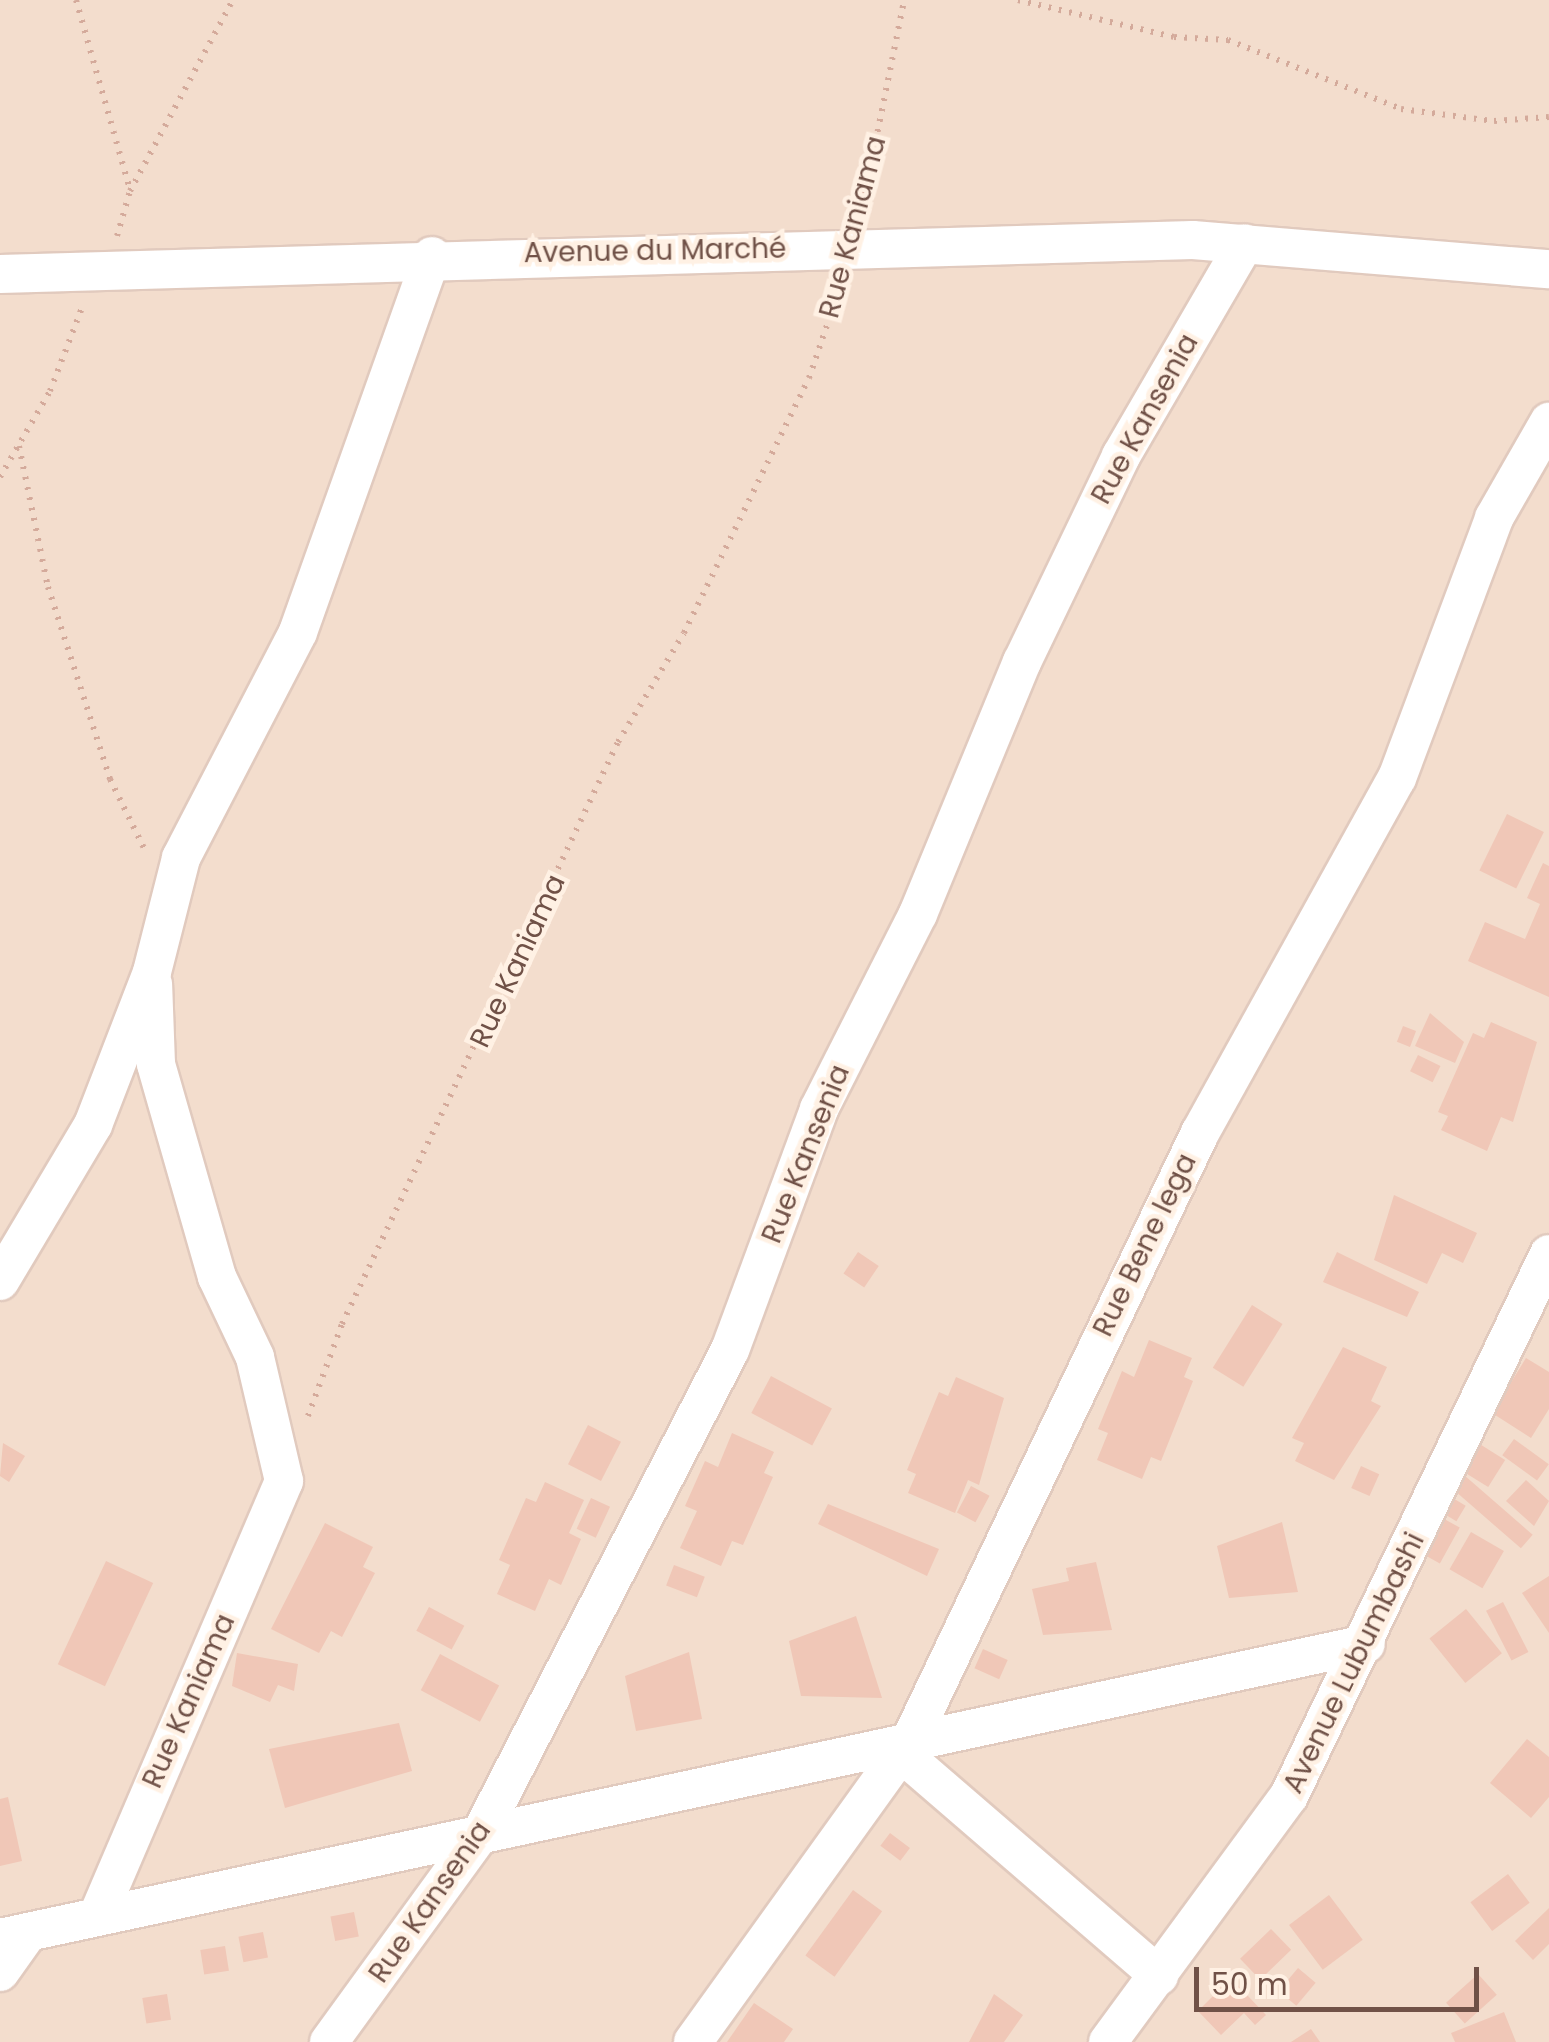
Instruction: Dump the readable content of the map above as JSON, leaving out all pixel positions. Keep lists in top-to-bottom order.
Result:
{
  "streets": {
    "street": [
      "Rue Kaniama",
      "Avenue du Marché",
      "Rue Kansenia",
      "Rue Bene lega",
      "Avenue Lubumbashi"
    ]
  },
  "crossings": [
    ["Rue Kaniama", "Avenue du Marché"],
    ["Avenue du Marché", "Rue Kansenia"]
  ],
  "scale_bar": "50 m"
}
